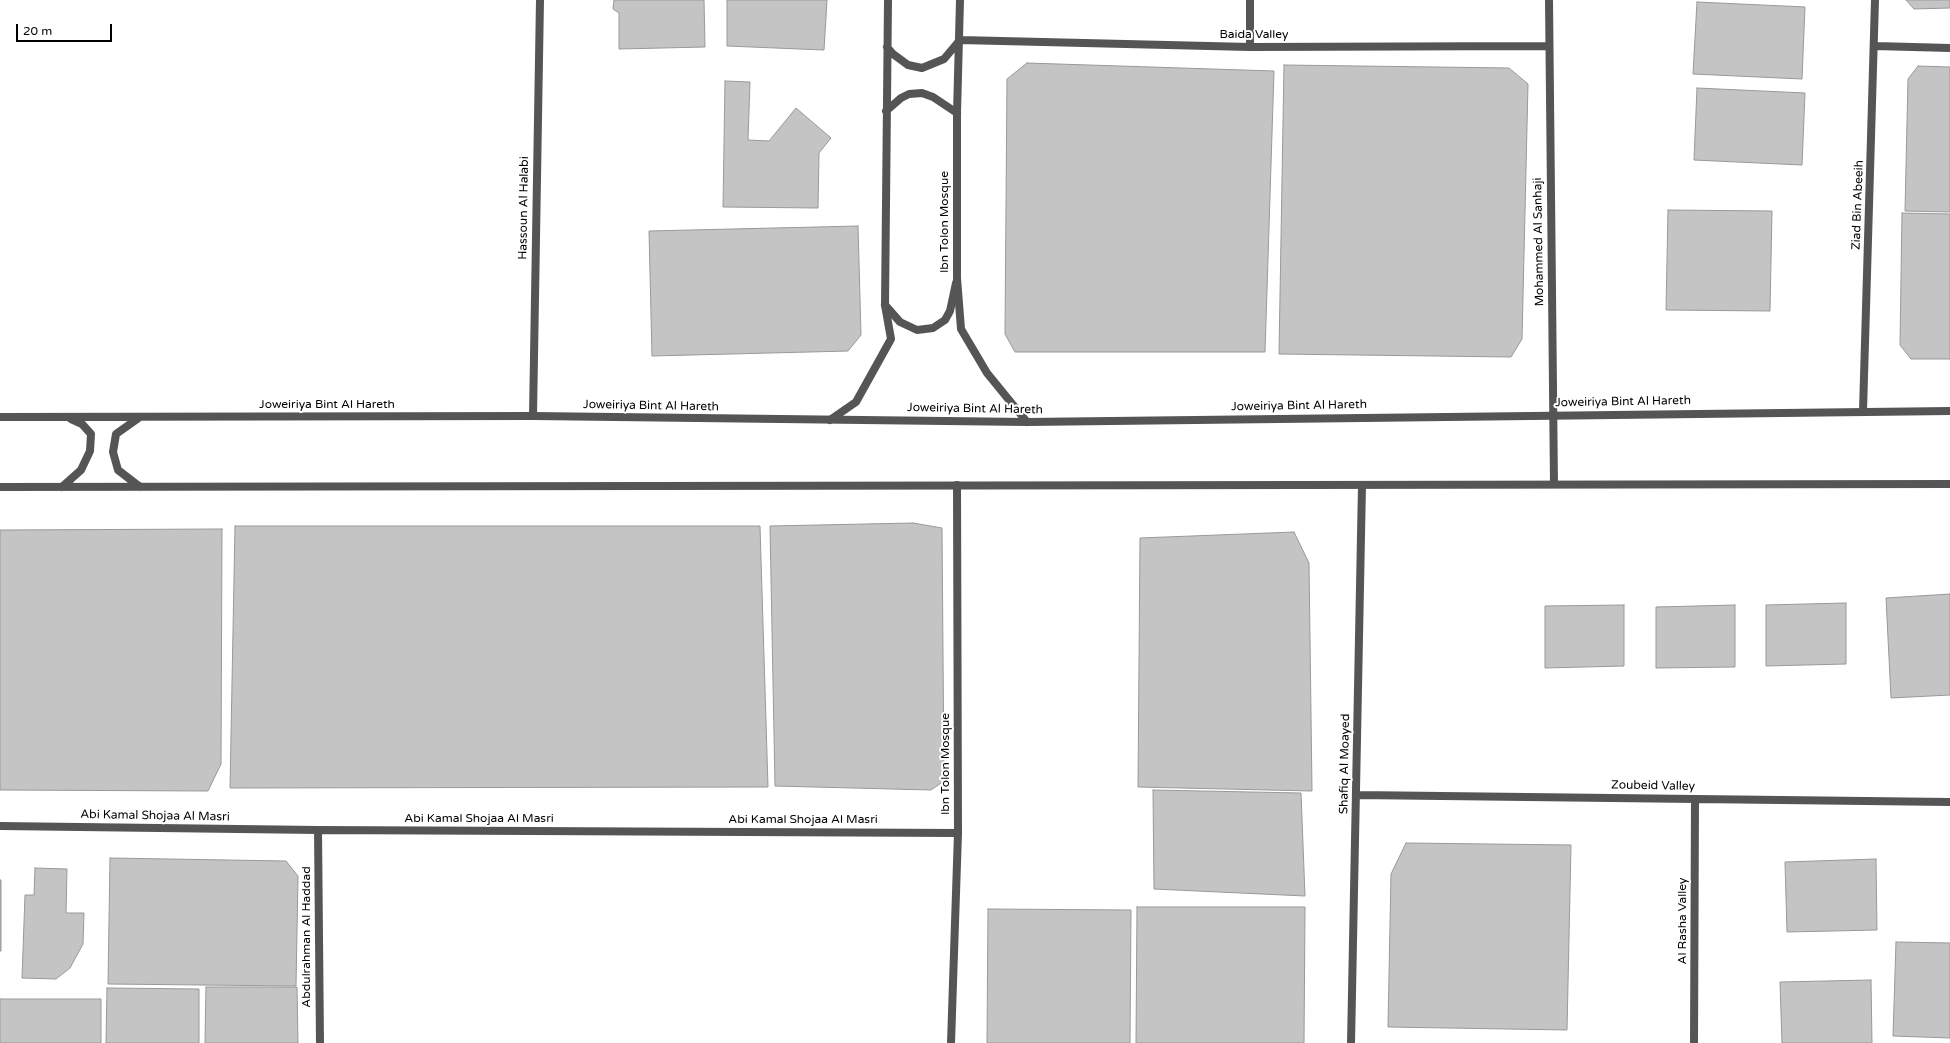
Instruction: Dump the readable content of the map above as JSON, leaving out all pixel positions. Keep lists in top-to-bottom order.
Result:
{
  "streets": {
    "street": [
      "Baida Valley",
      "Ziad Bin Abeeih",
      "Hassoun Al Halabi",
      "Ibn Tolon Mosque",
      "Mohammed Al Sanhaji",
      "Joweiriya Bint Al Hareth",
      "Shafiq Al Moayed",
      "Zoubeid Valley",
      "Abi Kamal Shojaa Al Masri",
      "Al Rasha Valley",
      "Abdulrahman Al Haddad"
    ]
  },
  "crossings": [
    ["Baida Valley", "Ibn Tolon Mosque"],
    ["Baida Valley", "Mohammed Al Sanhaji"],
    ["Ziad Bin Abeeih", "Joweiriya Bint Al Hareth"],
    ["Hassoun Al Halabi", "Joweiriya Bint Al Hareth"],
    ["Ibn Tolon Mosque", "Joweiriya Bint Al Hareth"],
    ["Ibn Tolon Mosque", "Abi Kamal Shojaa Al Masri"],
    ["Mohammed Al Sanhaji", "Joweiriya Bint Al Hareth"],
    ["Shafiq Al Moayed", "Zoubeid Valley"],
    ["Zoubeid Valley", "Al Rasha Valley"],
    ["Abi Kamal Shojaa Al Masri", "Abdulrahman Al Haddad"]
  ],
  "scale_bar": "20 m"
}
